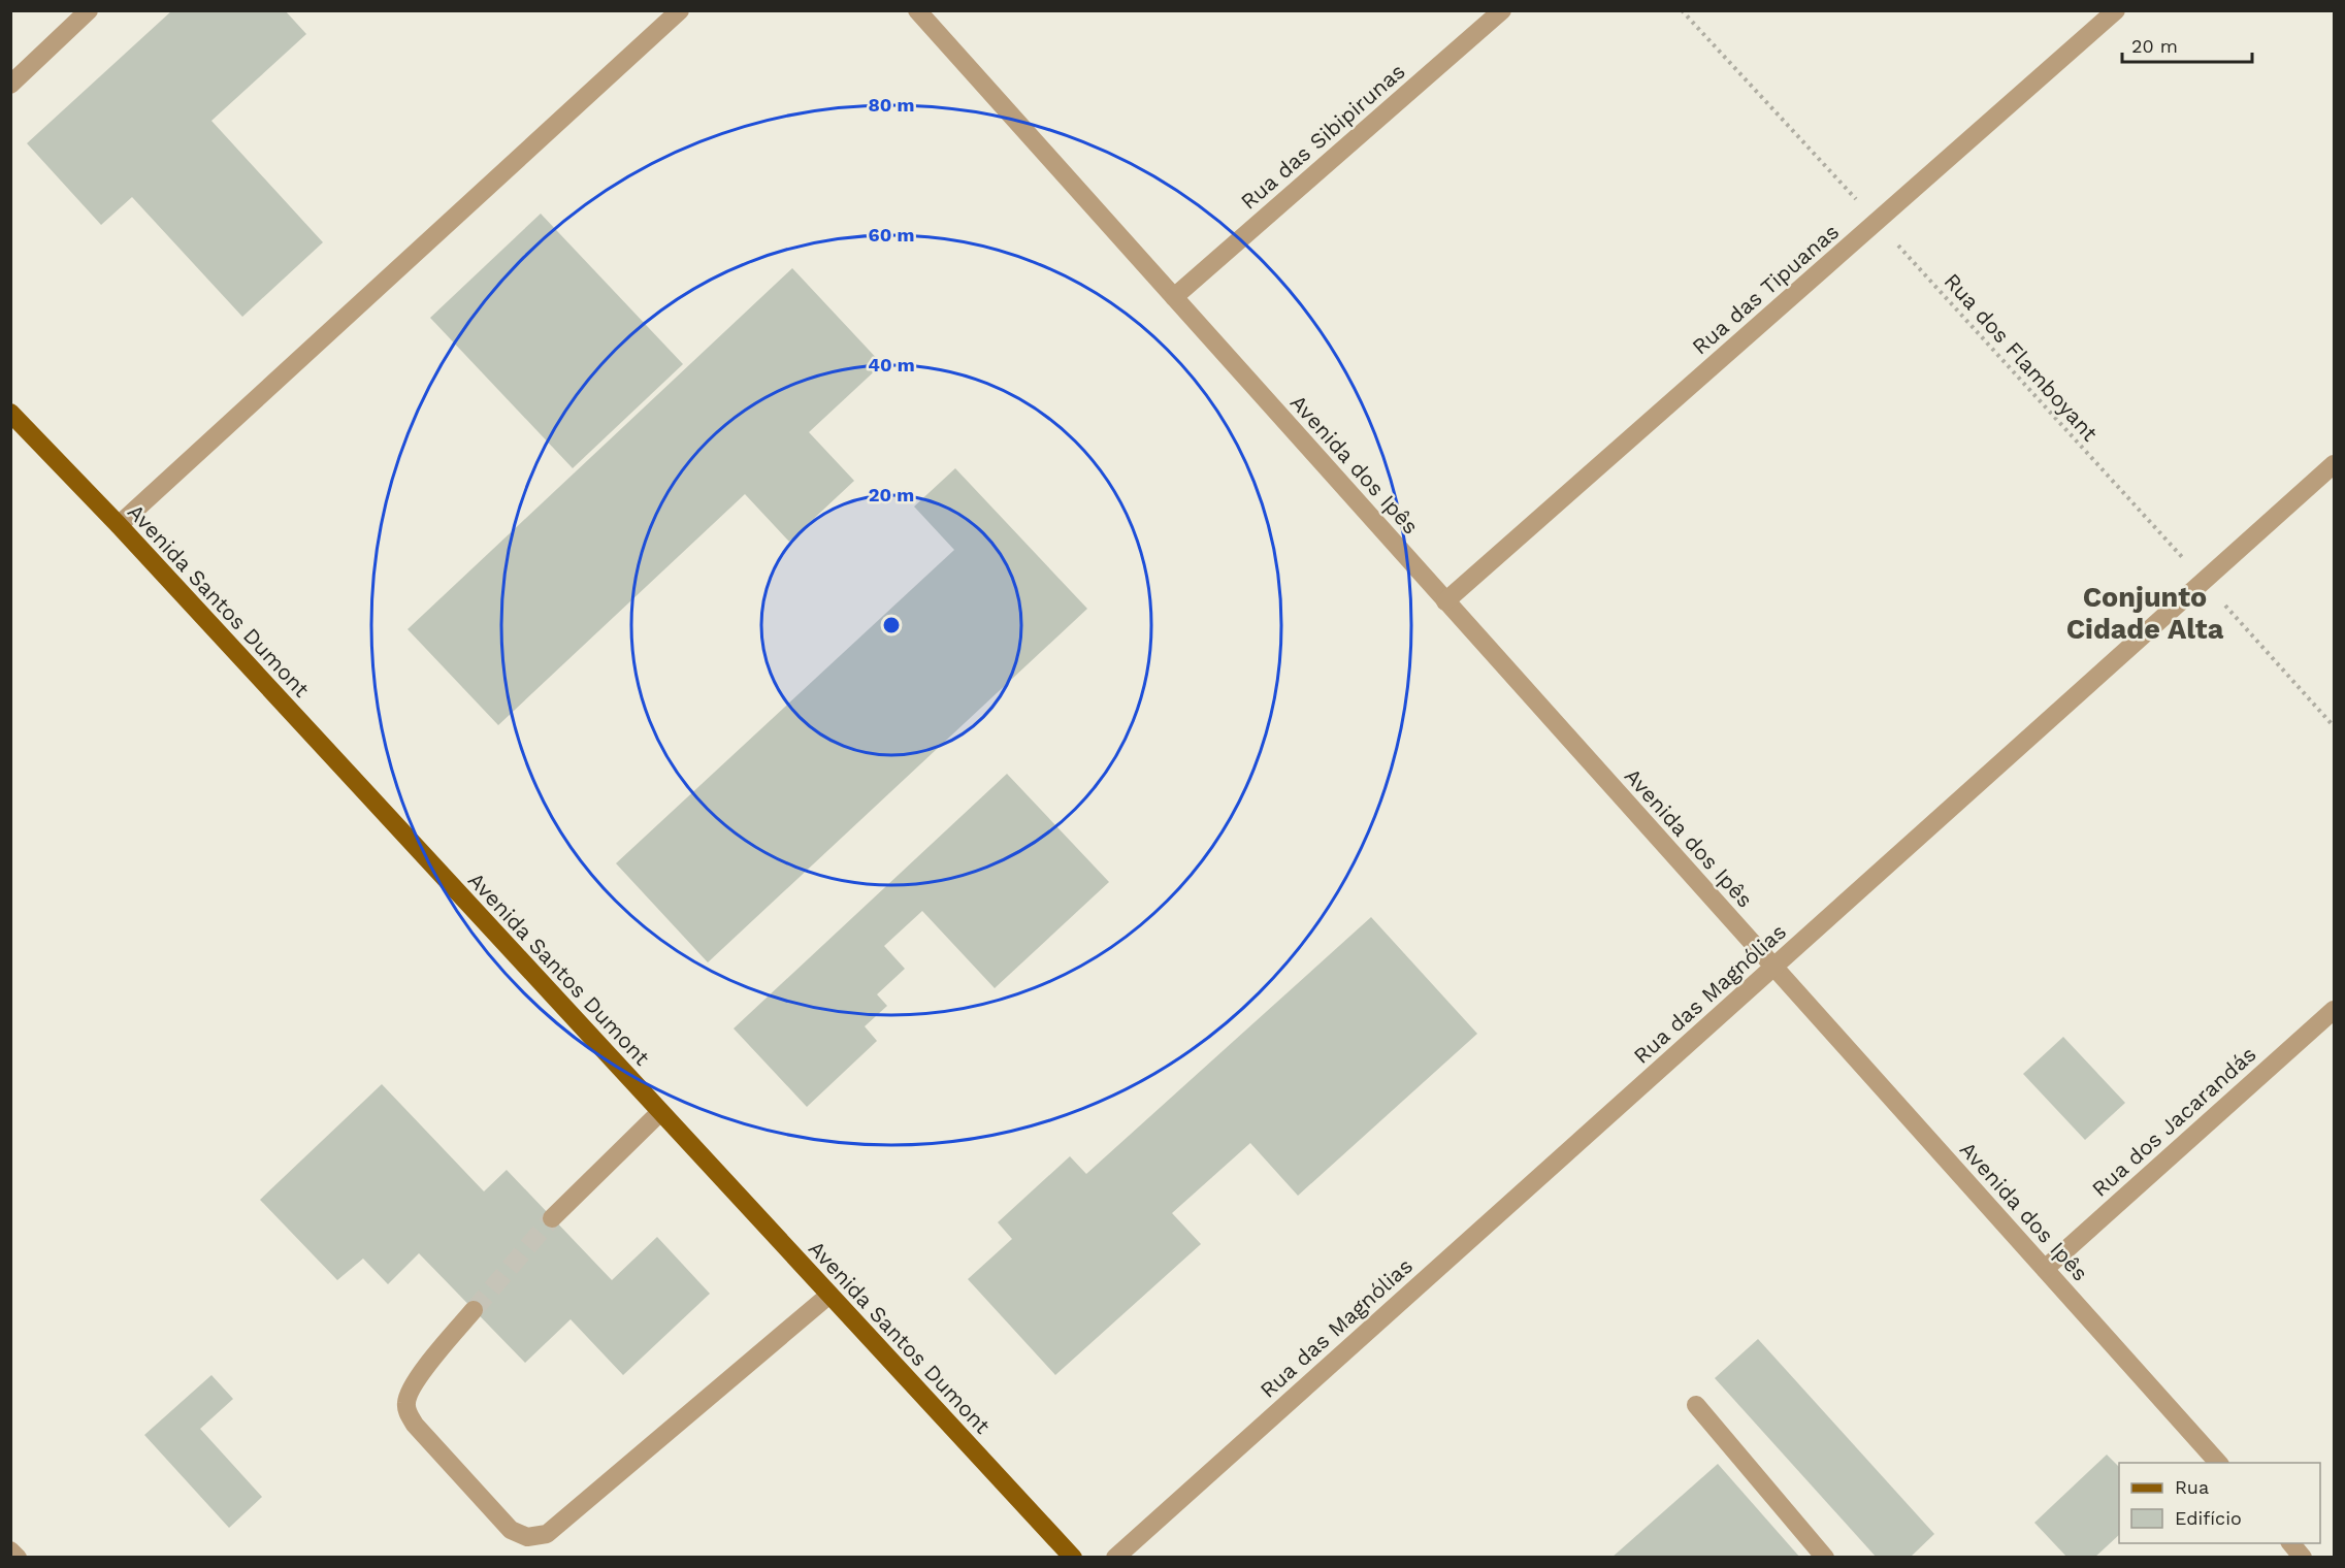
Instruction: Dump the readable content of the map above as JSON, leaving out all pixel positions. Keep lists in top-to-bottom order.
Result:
{
  "streets": {
    "main road": ["Avenida Santos Dumont"],
    "street": [
      "Rua das Sibipirunas",
      "Rua das Tipuanas",
      "Avenida dos Ipês",
      "Rua das Magnólias",
      "Rua dos Jacarandás"
    ],
    "path": ["Rua dos Flamboyant"]
  },
  "crossings": [
    ["Rua das Sibipirunas", "Avenida dos Ipês"],
    ["Rua das Tipuanas", "Rua dos Flamboyant"],
    ["Rua das Tipuanas", "Avenida dos Ipês"],
    ["Rua dos Flamboyant", "Rua das Magnólias"],
    ["Avenida dos Ipês", "Rua das Magnólias"],
    ["Avenida dos Ipês", "Rua dos Jacarandás"]
  ],
  "districts": ["Conjunto Cidade Alta"],
  "legend": ["Rua", "Edifício"],
  "scale_bar": "20 m",
  "rings": [
    "80 m",
    "60 m",
    "40 m",
    "20 m"
  ]
}
